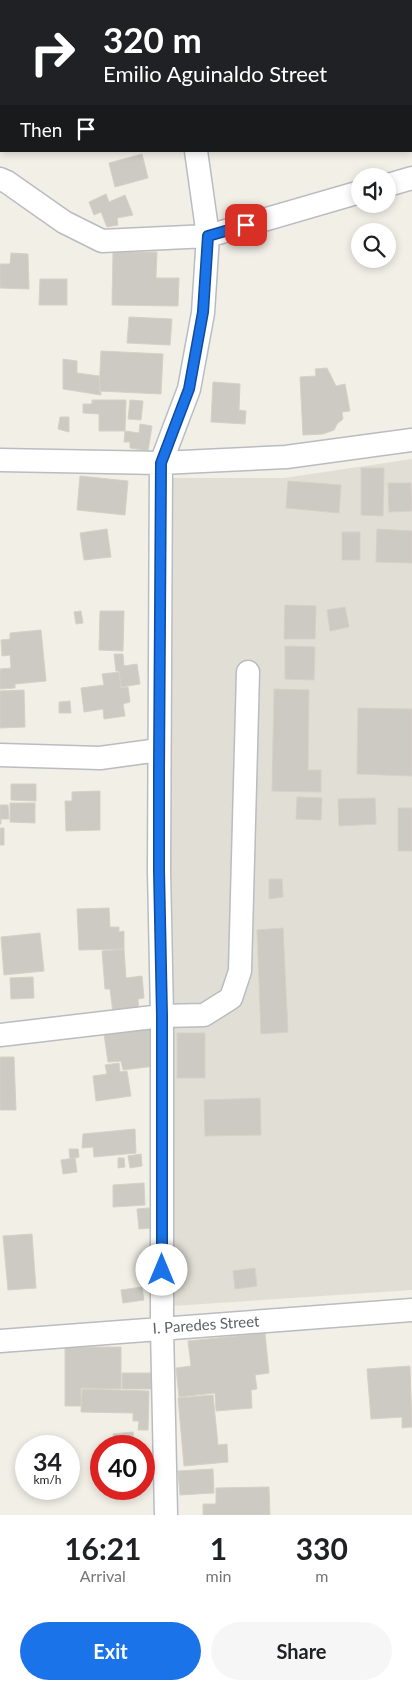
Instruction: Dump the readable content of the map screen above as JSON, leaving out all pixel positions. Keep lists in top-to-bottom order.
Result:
{
  "streets": {
    "street": ["I. Paredes Street"]
  },
  "page": {
    "turn": ["320 m", "Emilio Aguinaldo Street"],
    "then": "Then",
    "speed": "34 km/h",
    "limit": "40",
    "eta": [
      "16:21",
      "Arrival",
      "1",
      "min",
      "330",
      "m"
    ],
    "buttons": ["Exit", "Share"]
  }
}
